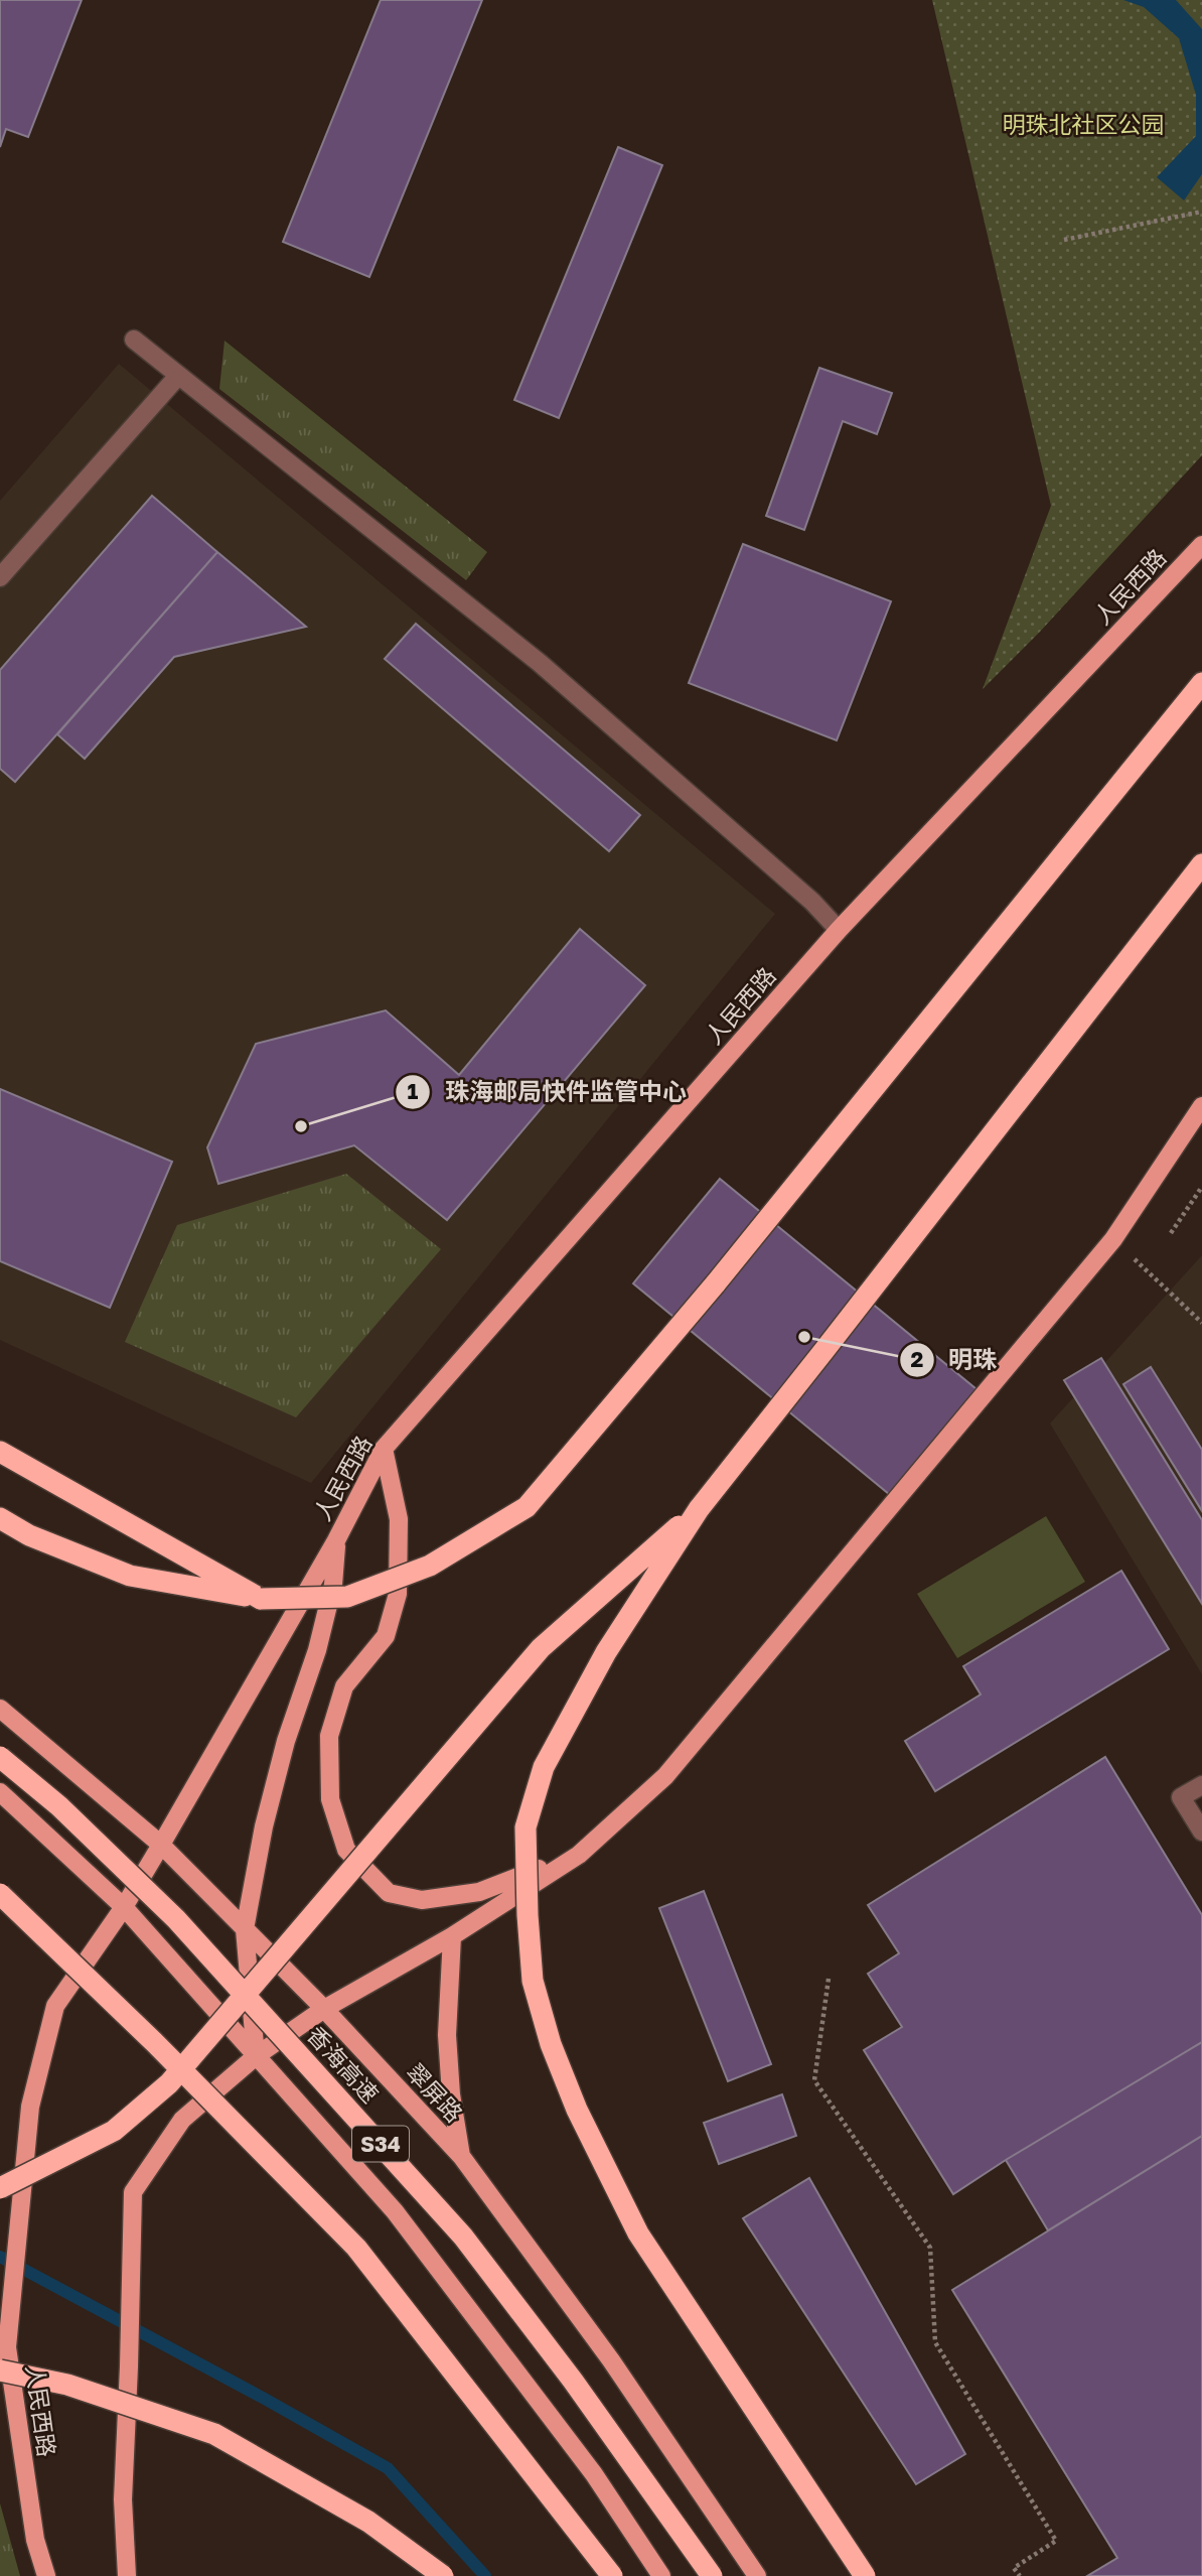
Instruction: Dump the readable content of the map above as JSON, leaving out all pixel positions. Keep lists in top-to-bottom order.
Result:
{
  "streets": {
    "highway": ["香海高速", "S34"],
    "main road": ["人民西路", "翠屏路"]
  },
  "crossings": [
    ["人民西路", "翠屏路"]
  ],
  "parks": ["明珠北社区公园"],
  "places": ["珠海邮局快件监管中心", "明珠"]
}
